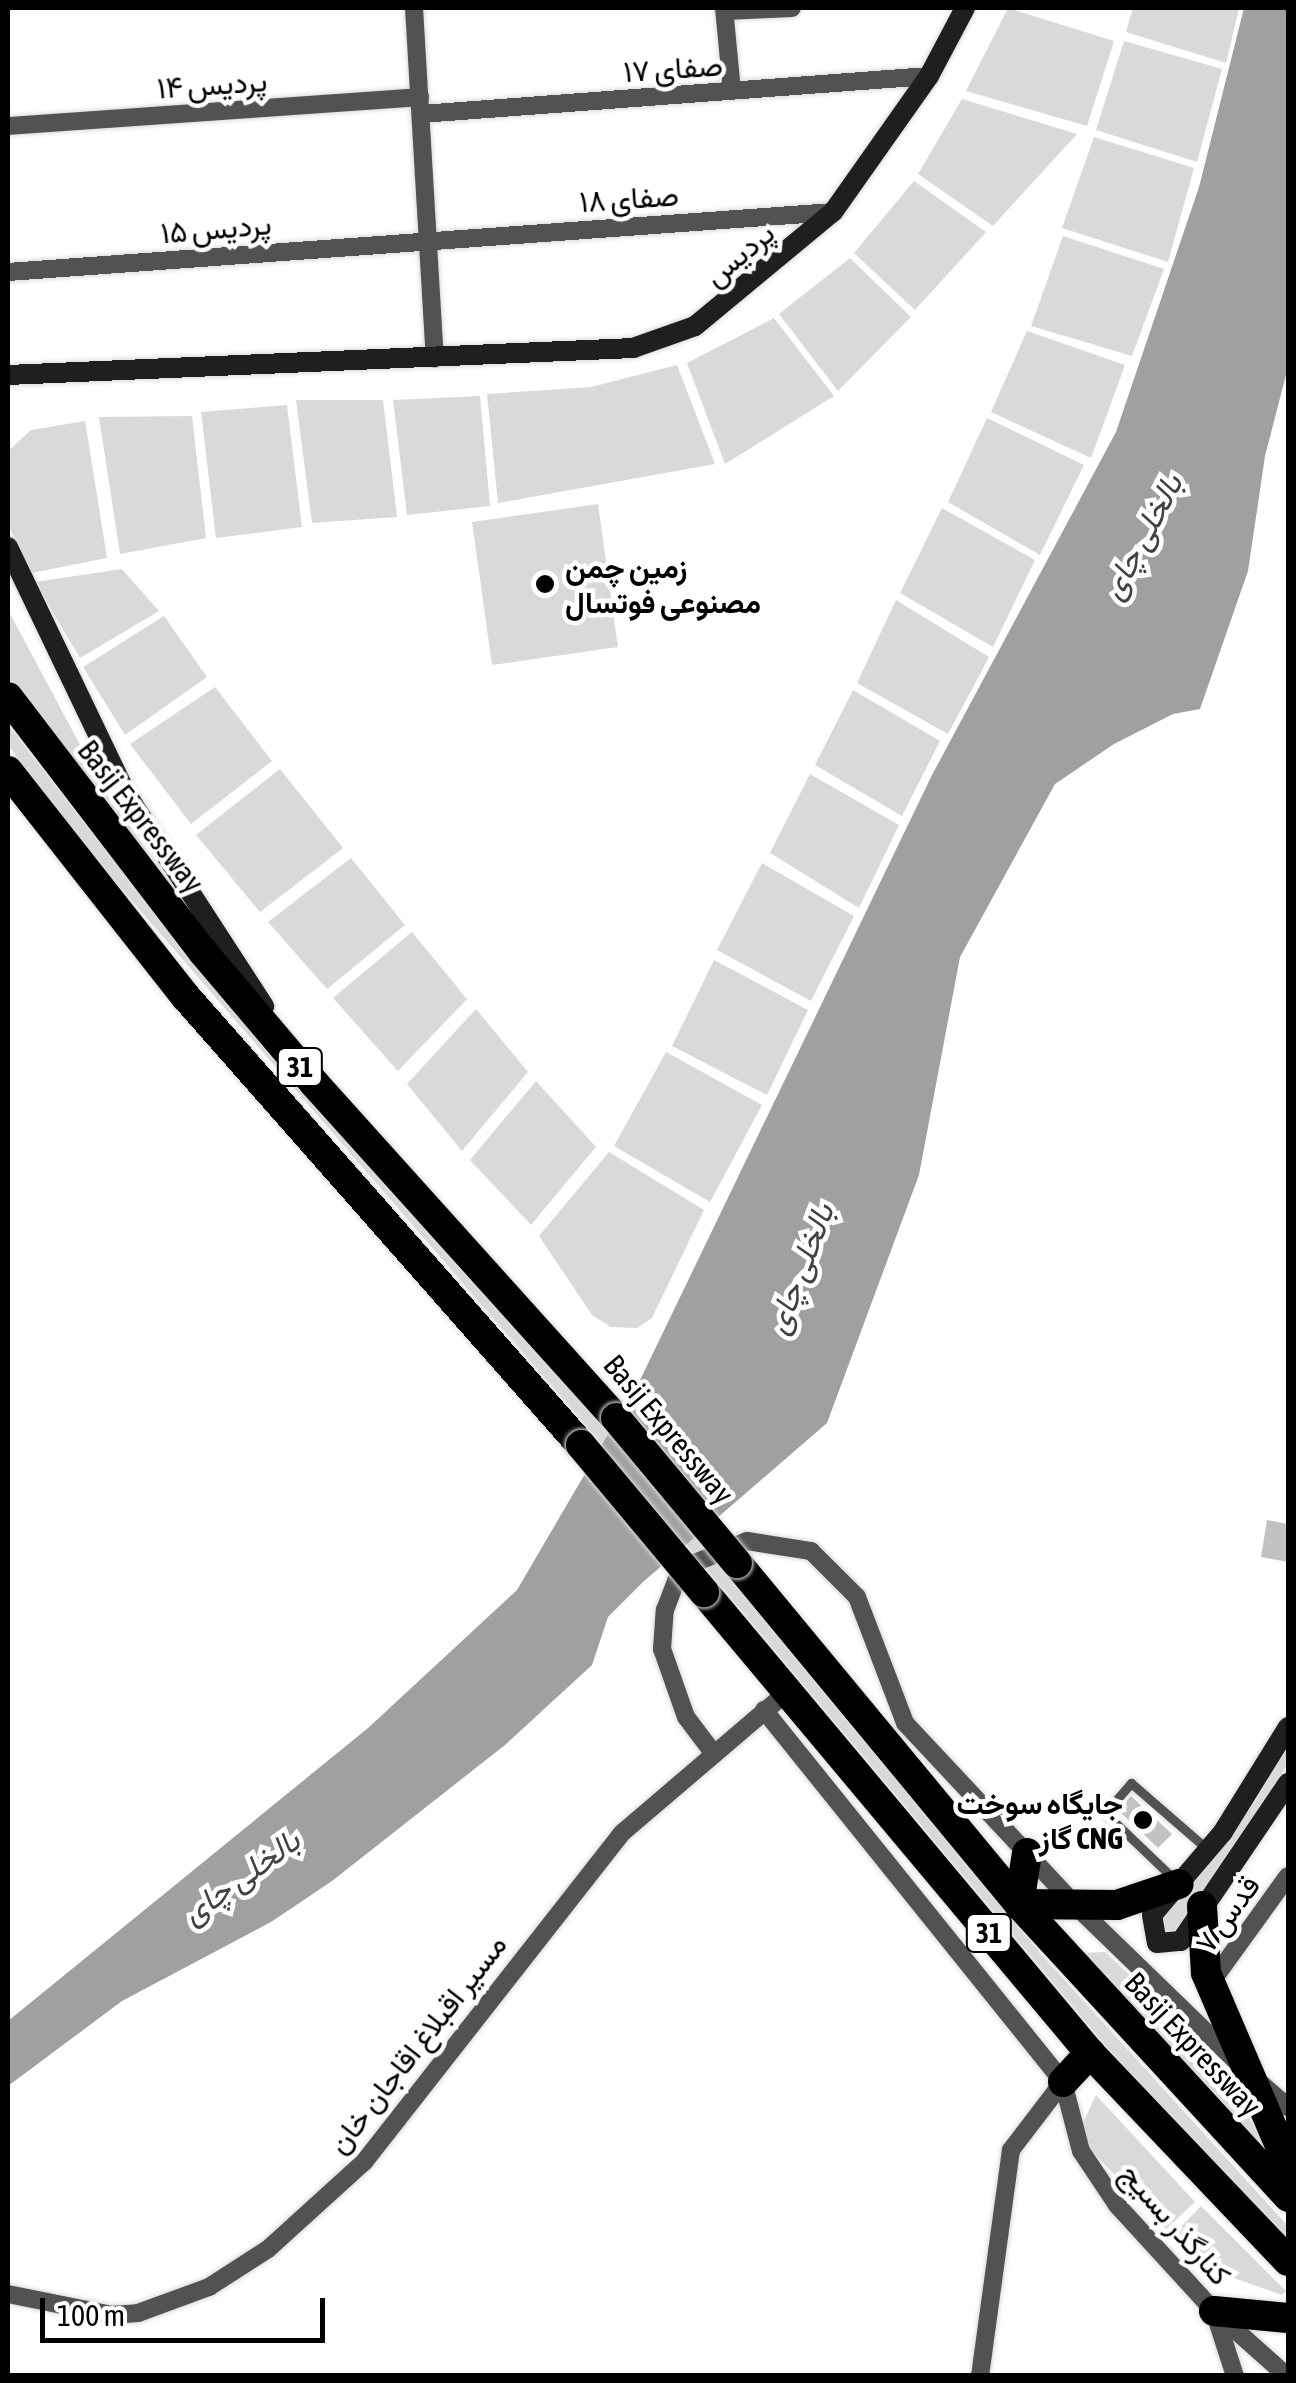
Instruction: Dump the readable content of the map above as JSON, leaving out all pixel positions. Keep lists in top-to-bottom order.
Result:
{
  "streets": {
    "highway": ["Basij Expressway", "31"],
    "street": [
      "صفای ۱۷",
      "پردیس ۱۴",
      "صفای ۱۸",
      "پردیس ۱۵",
      "پردیس",
      "قدس ۷",
      "مسیر اقبلاغ اقاجان خان",
      "کنارگذر بسیج"
    ]
  },
  "crossings": [
    ["صفای ۱۷", "پردیس ۱۴"],
    ["صفای ۱۷", "پردیس"],
    ["صفای ۱۸", "پردیس ۱۵"],
    ["صفای ۱۸", "پردیس"],
    ["31", "مسیر اقبلاغ اقاجان خان"]
  ],
  "water": ["بالخلی چای"],
  "places": ["زمین چمن مصنوعی فوتسال", "جایگاه سوخت گاز CNG"],
  "scale_bar": "100 m"
}
